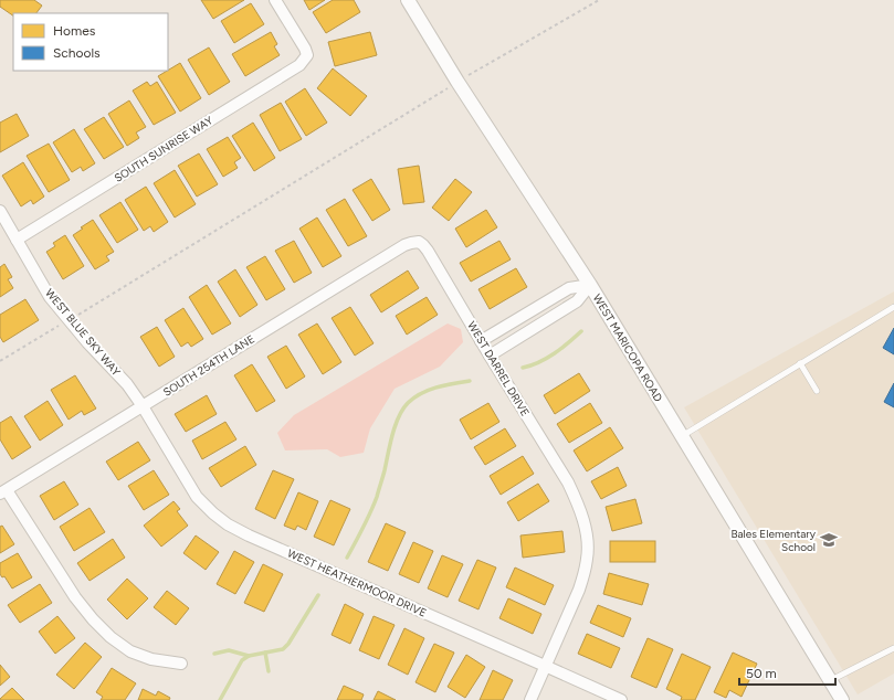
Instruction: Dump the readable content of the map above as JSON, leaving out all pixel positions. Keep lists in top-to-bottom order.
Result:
{
  "streets": {
    "street": [
      "SOUTH SUNRISE WAY",
      "WEST BLUE SKY WAY",
      "WEST MARICOPA ROAD",
      "SOUTH 254TH LANE",
      "WEST DARREL DRIVE",
      "WEST HEATHERMOOR DRIVE"
    ]
  },
  "crossings": [
    ["SOUTH SUNRISE WAY", "WEST BLUE SKY WAY"],
    ["WEST BLUE SKY WAY", "SOUTH 254TH LANE"],
    ["WEST BLUE SKY WAY", "WEST HEATHERMOOR DRIVE"],
    ["SOUTH 254TH LANE", "WEST DARREL DRIVE"],
    ["SOUTH 254TH LANE", "WEST HEATHERMOOR DRIVE"],
    ["WEST DARREL DRIVE", "WEST HEATHERMOOR DRIVE"]
  ],
  "places": {
    "school or university": ["Bales Elementary School"]
  },
  "legend": ["Homes", "Schools"],
  "scale_bar": "50 m"
}
